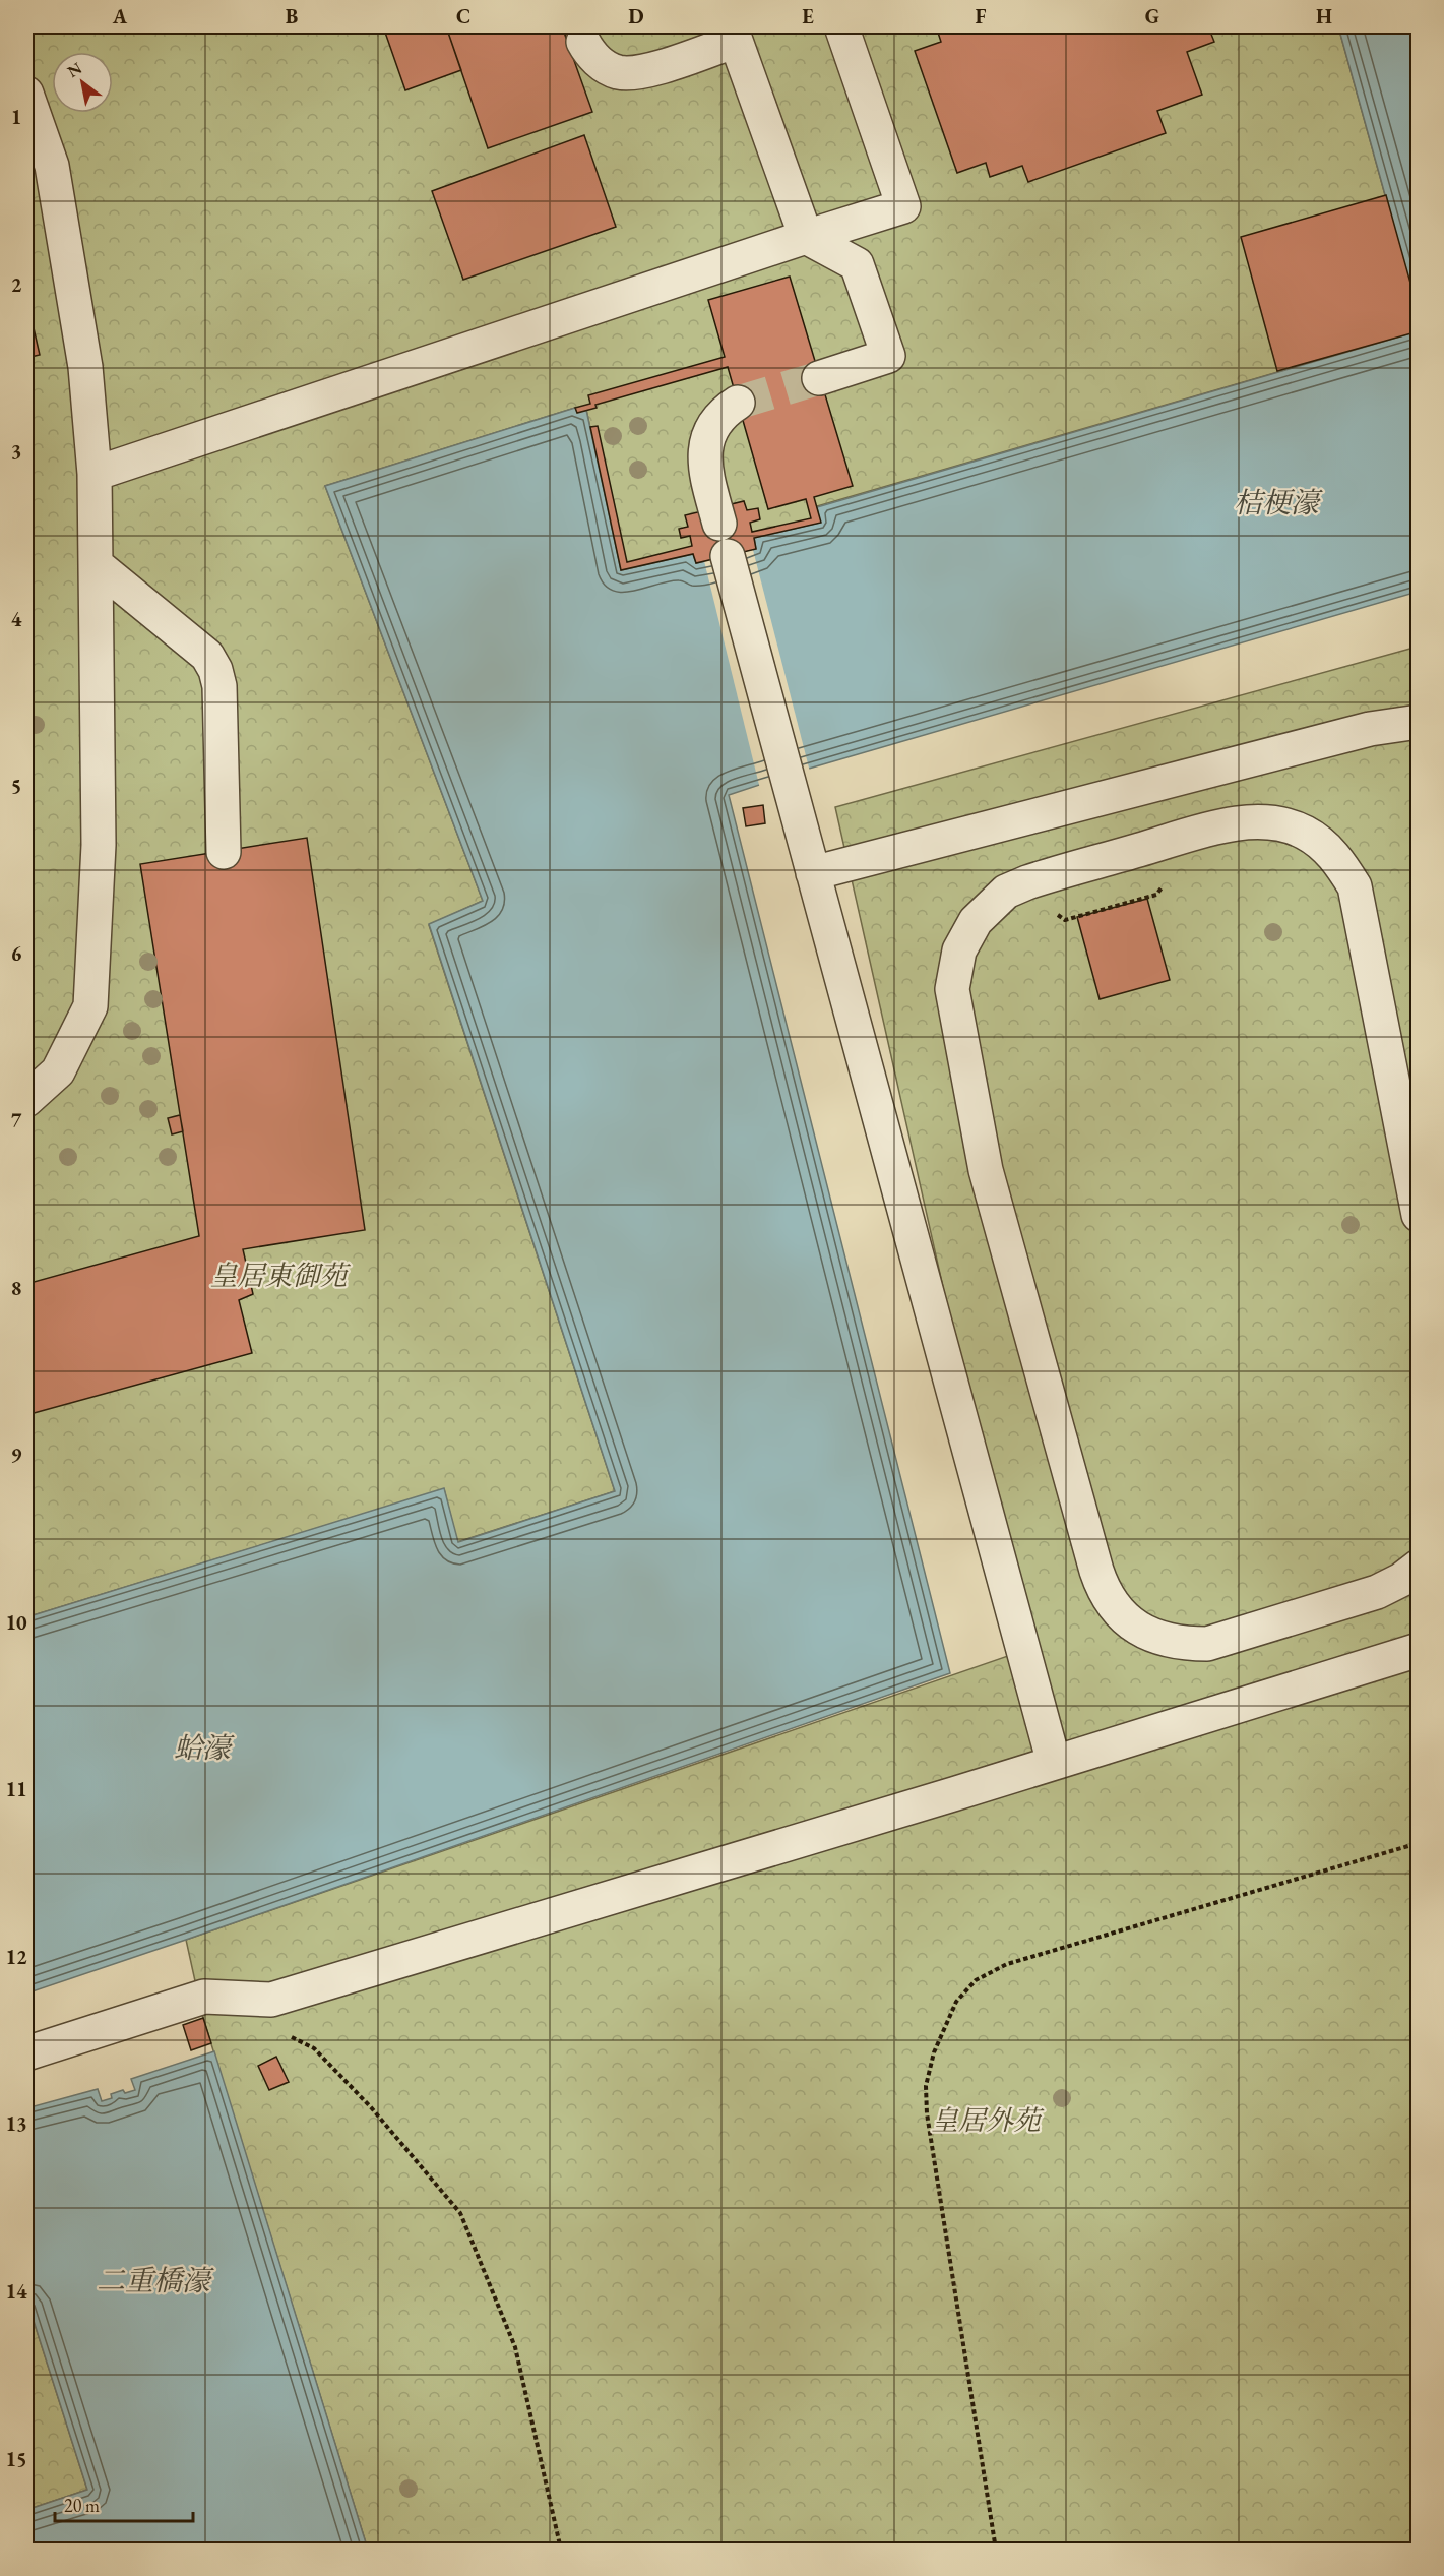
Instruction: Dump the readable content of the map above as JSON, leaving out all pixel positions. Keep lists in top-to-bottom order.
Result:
{
  "water": ["桔梗濠", "蛤濠", "二重橋濠"],
  "parks": ["皇居東御苑", "皇居外苑"],
  "scale_bar": "20 m",
  "north": "top left",
  "grid": {
    "columns": [
      "A",
      "B",
      "C",
      "D",
      "E",
      "F",
      "G",
      "H"
    ],
    "rows": [
      "1",
      "2",
      "3",
      "4",
      "5",
      "6",
      "7",
      "8",
      "9",
      "10",
      "11",
      "12",
      "13",
      "14",
      "15"
    ]
  }
}
